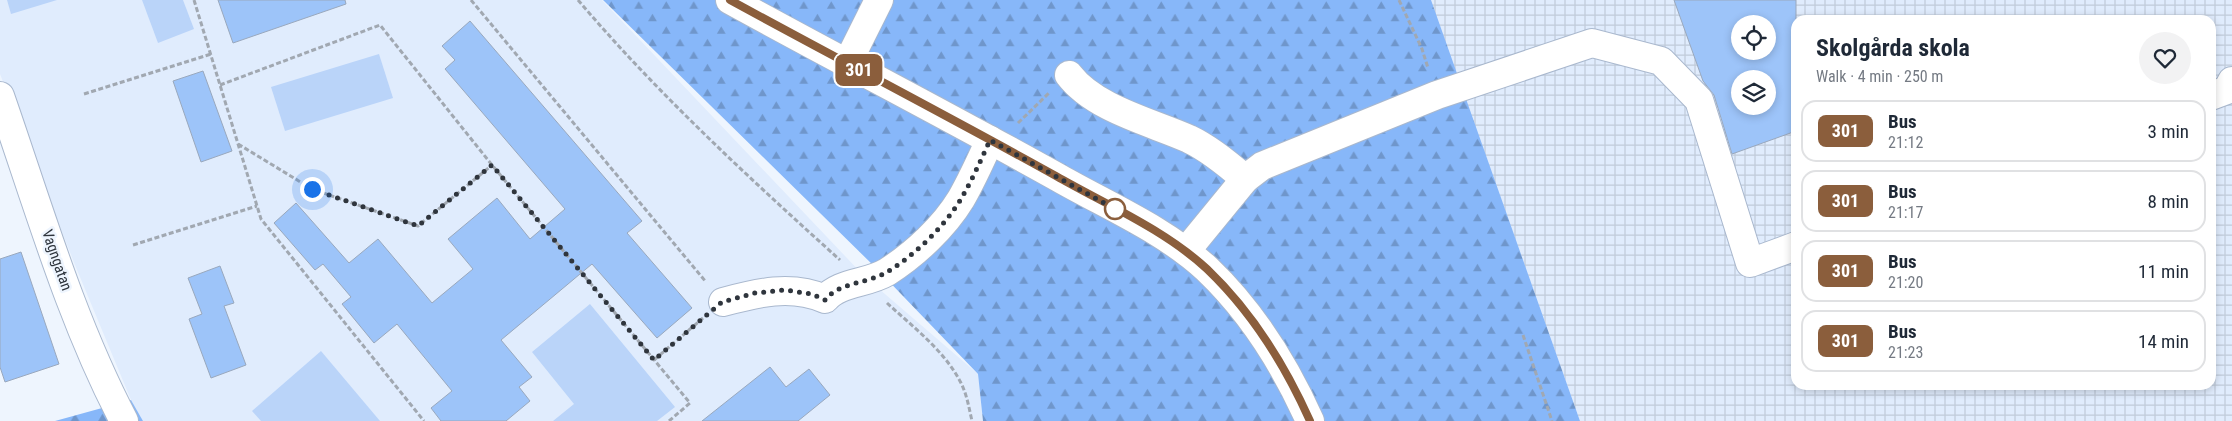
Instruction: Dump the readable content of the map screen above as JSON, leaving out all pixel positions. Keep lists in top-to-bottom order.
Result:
{
  "streets": {
    "street": ["Vagngatan"]
  },
  "lines": ["bus line 301"],
  "page": {
    "on_map": "301",
    "heading": ["Skolgårda skola", "Walk · 4 min · 250 m"],
    "list": [
      {
        "mark": "301",
        "name": "Bus",
        "note": "21:12",
        "value": "3 min"
      },
      {
        "mark": "301",
        "name": "Bus",
        "note": "21:17",
        "value": "8 min"
      },
      {
        "mark": "301",
        "name": "Bus",
        "note": "21:20",
        "value": "11 min"
      },
      {
        "mark": "301",
        "name": "Bus",
        "note": "21:23",
        "value": "14 min"
      }
    ]
  }
}
